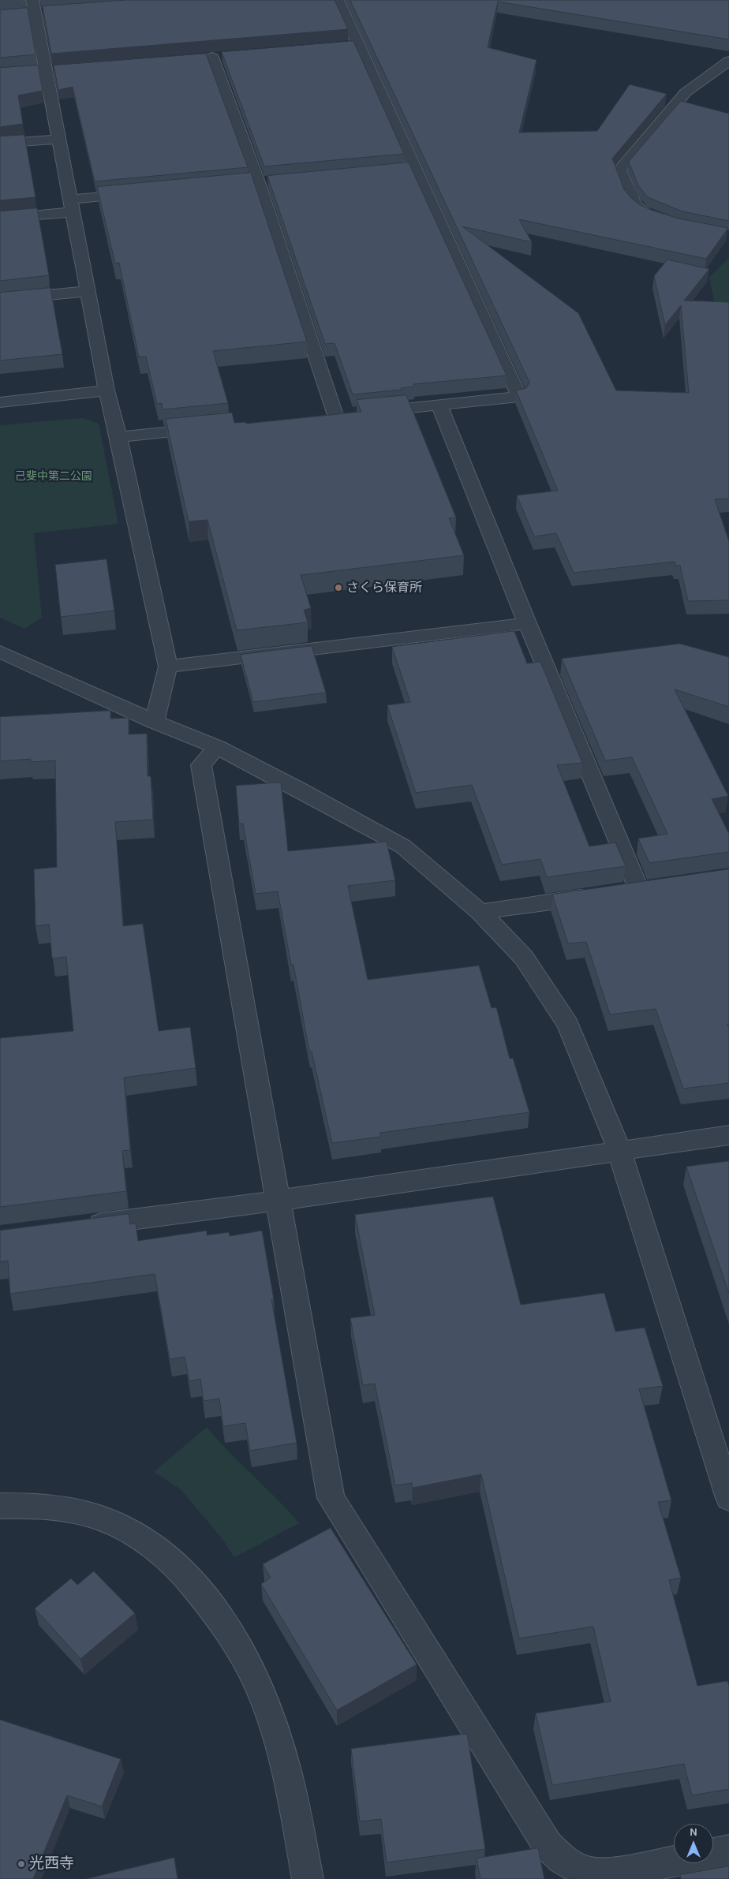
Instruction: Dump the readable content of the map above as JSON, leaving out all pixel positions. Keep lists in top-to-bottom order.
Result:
{
  "parks": ["己斐中第二公園"],
  "places": ["さくら保育所", "光西寺"],
  "north": "top"
}
